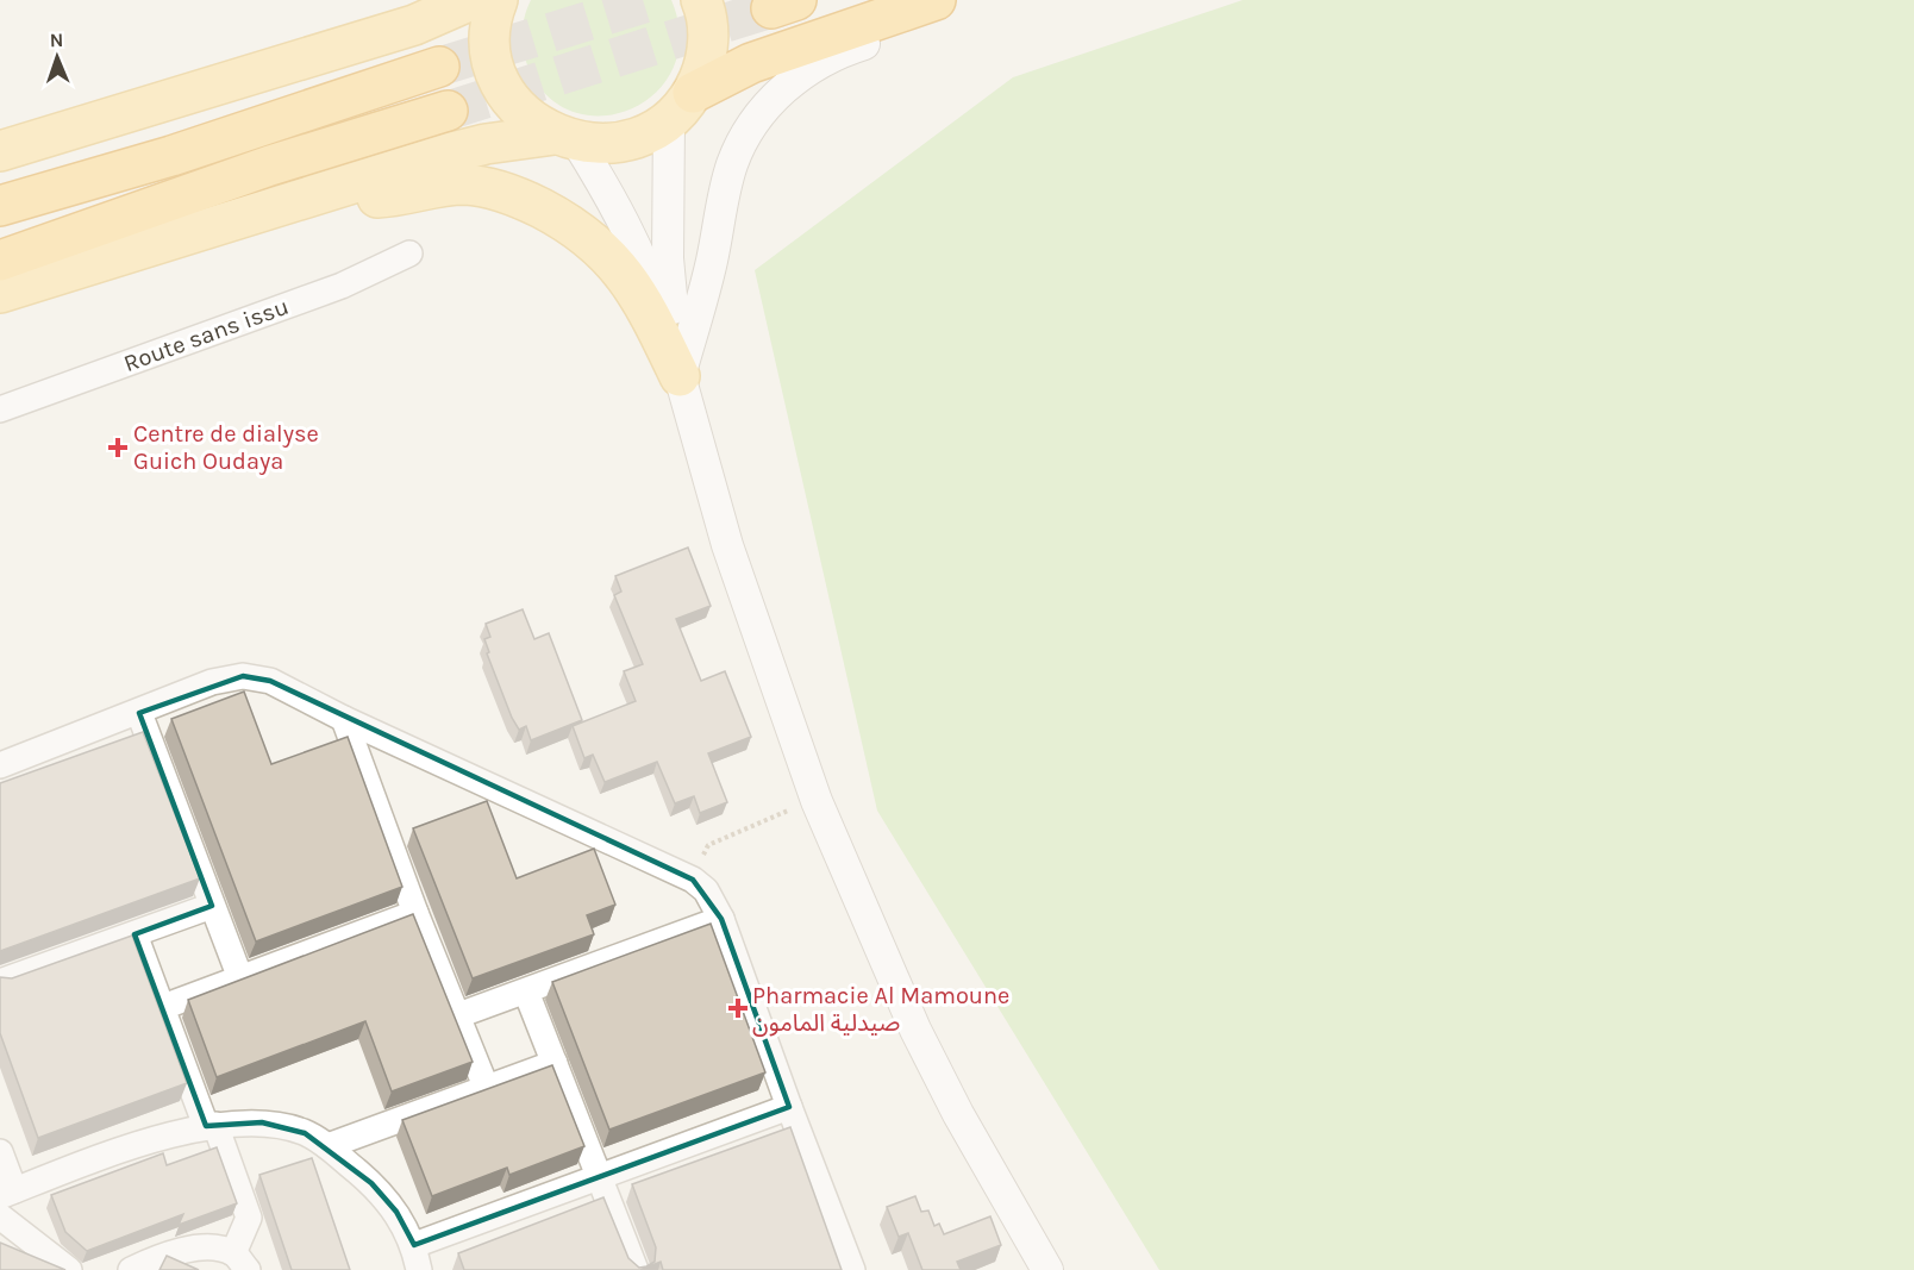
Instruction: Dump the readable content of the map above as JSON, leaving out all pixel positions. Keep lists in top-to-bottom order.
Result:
{
  "streets": {
    "street": ["Route sans issu"]
  },
  "places": {
    "health": ["Centre de dialyse Guich Oudaya", "Pharmacie Al Mamoune صيدلية المامون"]
  },
  "north": "top"
}
